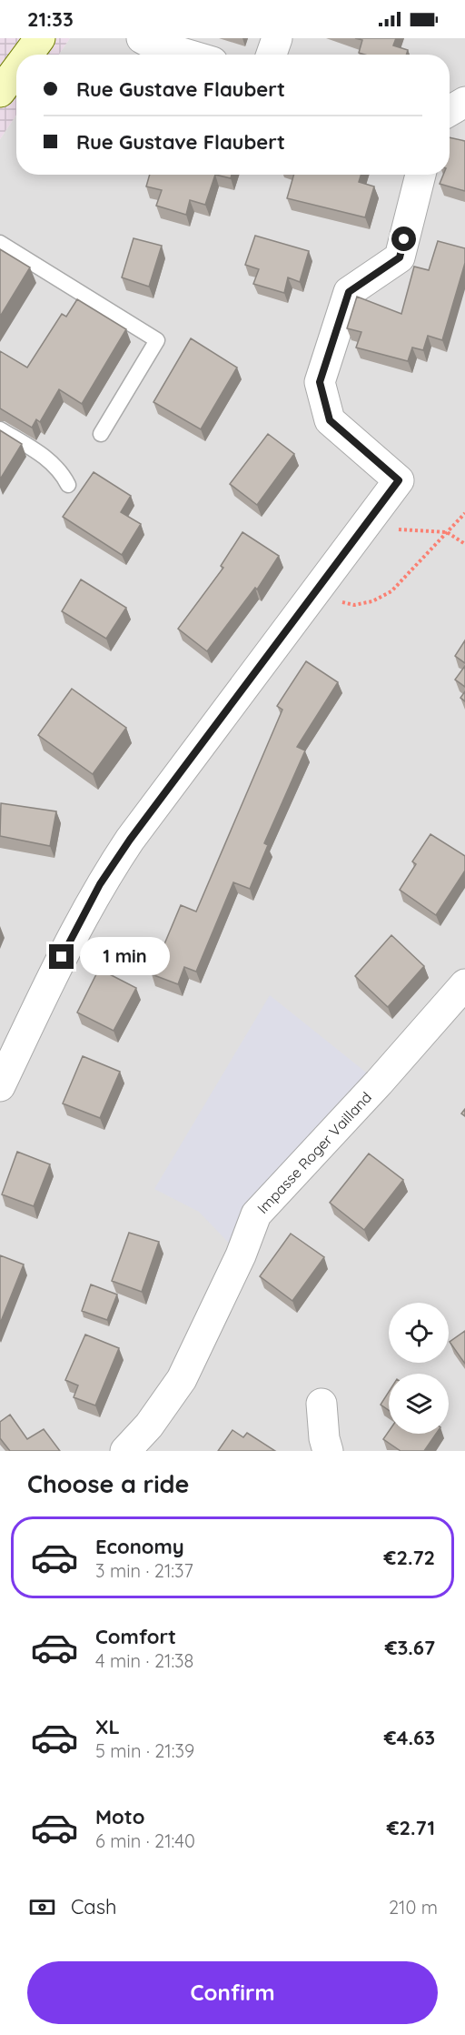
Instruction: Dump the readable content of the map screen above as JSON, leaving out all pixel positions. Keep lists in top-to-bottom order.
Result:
{
  "streets": {
    "street": ["Impasse Roger Vailland"]
  },
  "page": {
    "status": "21:33",
    "banner": ["Rue Gustave Flaubert", "Rue Gustave Flaubert"],
    "bubble": "1 min",
    "heading": "Choose a ride",
    "list": [
      {
        "name": "Economy",
        "note": "3 min · 21:37",
        "value": "€2.72"
      },
      {
        "name": "Comfort",
        "note": "4 min · 21:38",
        "value": "€3.67"
      },
      {
        "name": "XL",
        "note": "5 min · 21:39",
        "value": "€4.63"
      },
      {
        "name": "Moto",
        "note": "6 min · 21:40",
        "value": "€2.71"
      }
    ],
    "pay": ["Cash", "210 m"],
    "buttons": "Confirm"
  }
}
